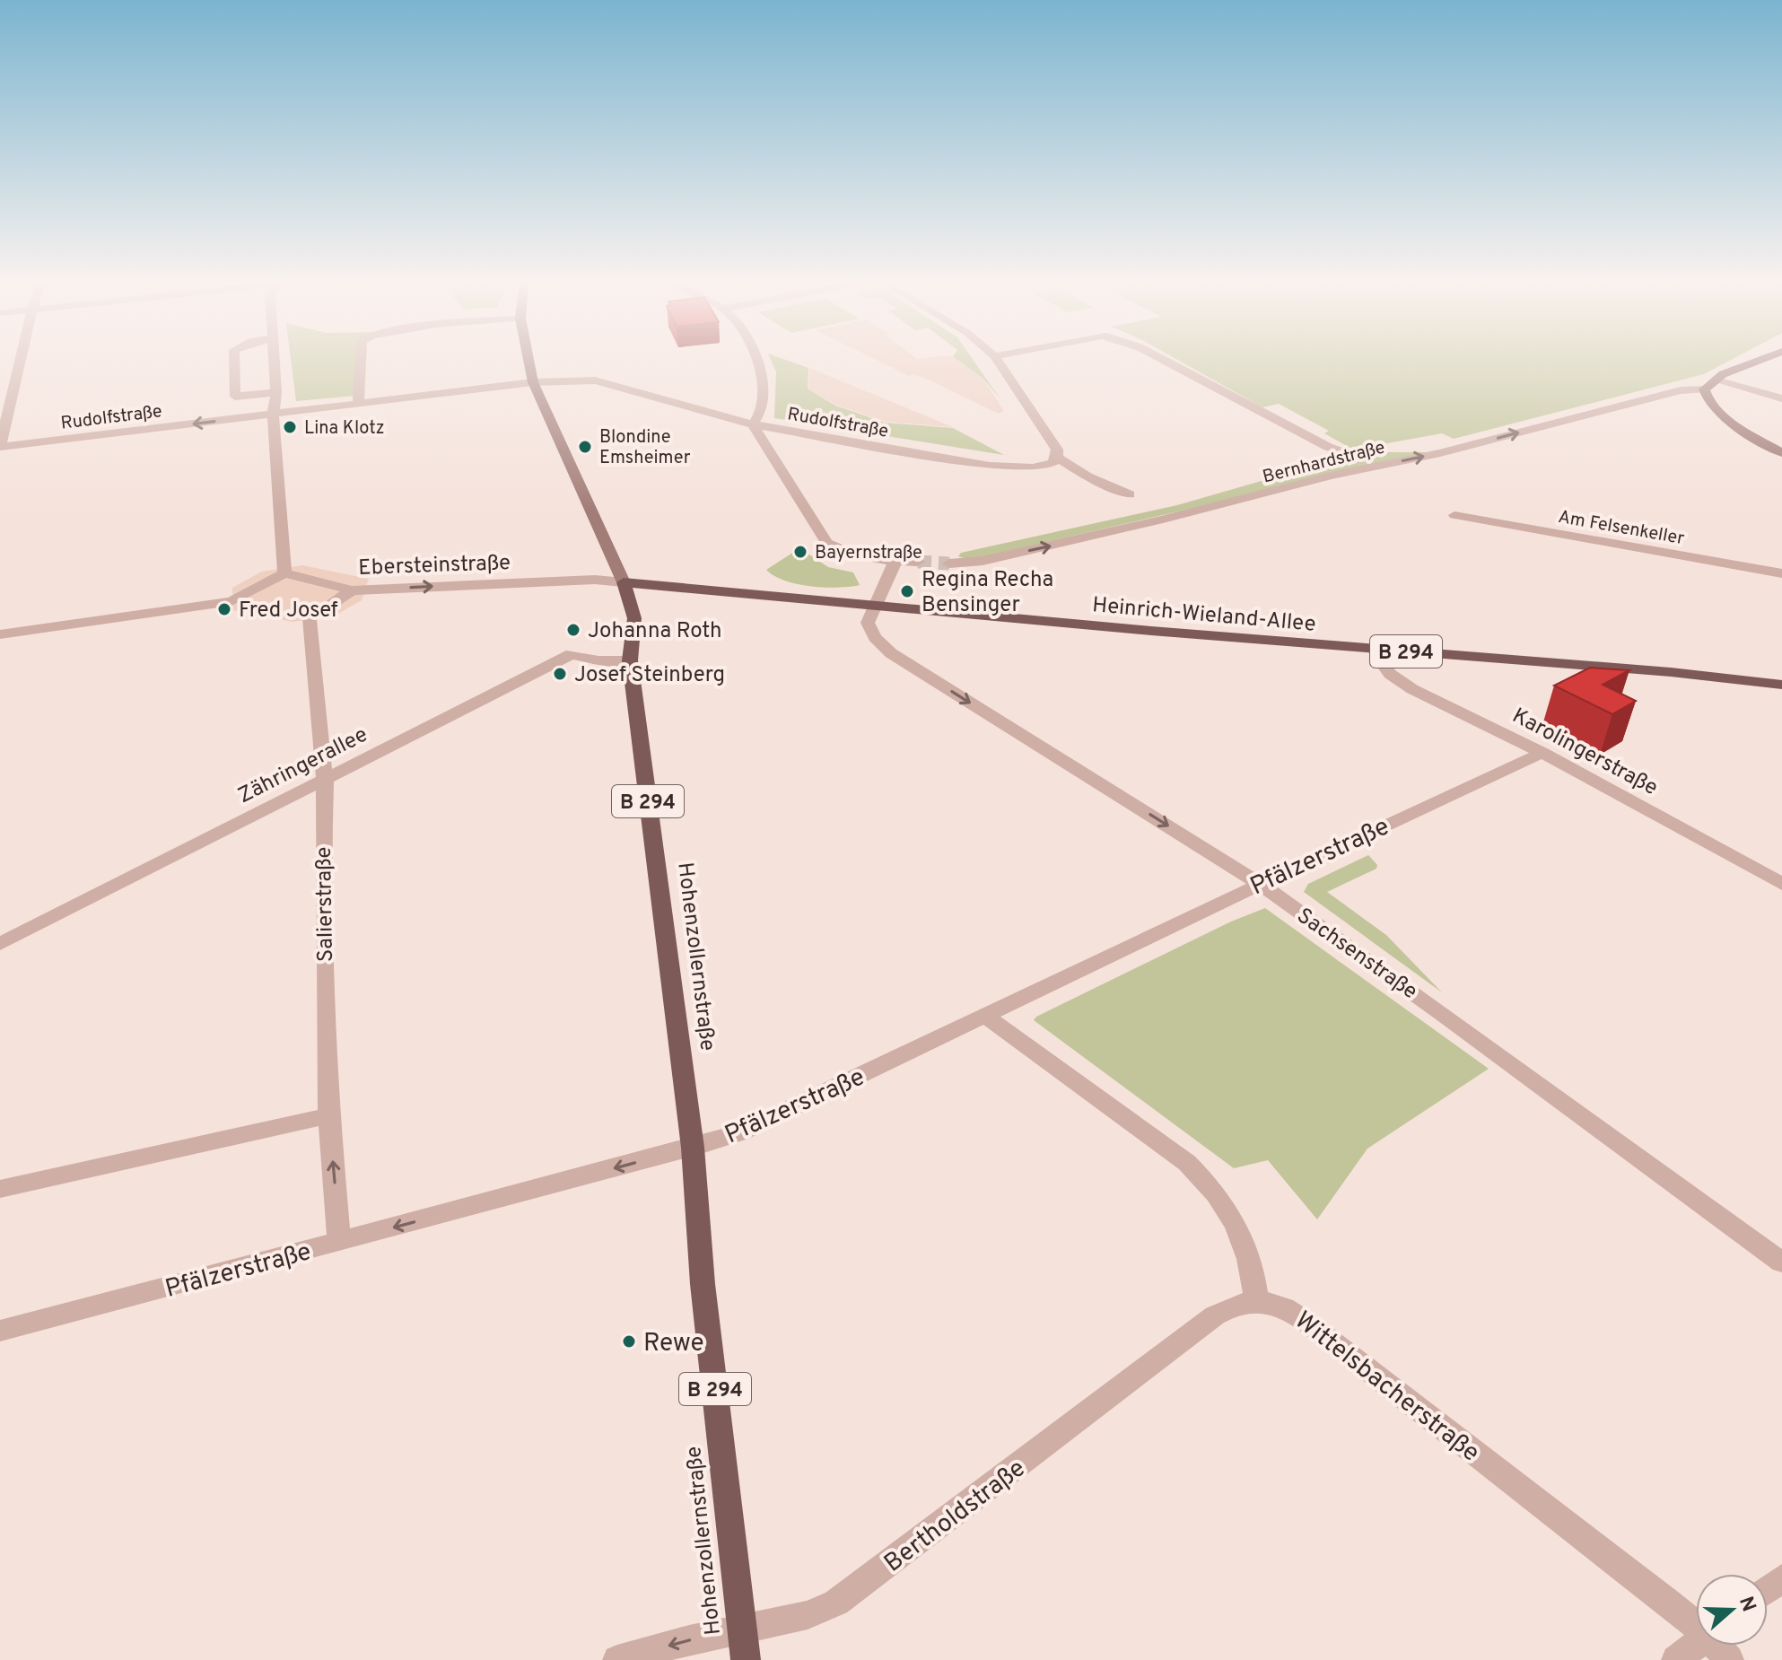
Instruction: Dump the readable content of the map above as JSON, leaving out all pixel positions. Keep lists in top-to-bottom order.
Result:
{
  "streets": {
    "main road": ["Heinrich-Wieland-Allee", "B 294", "Hohenzollernstraße"],
    "street": [
      "Rudolfstraße",
      "Bernhardstraße",
      "Am Felsenkeller",
      "Ebersteinstraße",
      "Karolingerstraße",
      "Zähringerallee",
      "Pfälzerstraße",
      "Salierstraße",
      "Sachsenstraße",
      "Wittelsbacherstraße",
      "Bertholdstraße"
    ]
  },
  "crossings": [
    ["Rudolfstraße", "Hohenzollernstraße"],
    ["Ebersteinstraße", "Heinrich-Wieland-Allee"],
    ["Ebersteinstraße", "Salierstraße"],
    ["Ebersteinstraße", "Hohenzollernstraße"],
    ["Heinrich-Wieland-Allee", "Karolingerstraße"],
    ["Heinrich-Wieland-Allee", "Sachsenstraße"],
    ["Heinrich-Wieland-Allee", "Hohenzollernstraße"],
    ["Karolingerstraße", "Pfälzerstraße"],
    ["Zähringerallee", "Salierstraße"],
    ["Zähringerallee", "Hohenzollernstraße"],
    ["Pfälzerstraße", "Salierstraße"],
    ["Pfälzerstraße", "Sachsenstraße"],
    ["Pfälzerstraße", "Hohenzollernstraße"],
    ["Hohenzollernstraße", "Bertholdstraße"],
    ["Wittelsbacherstraße", "Bertholdstraße"]
  ],
  "one_way": ["Bernhardstraße", "Ebersteinstraße", "Sachsenstraße"],
  "places": [
    "Lina Klotz",
    "Blondine Emsheimer",
    "Bayernstraße",
    "Regina Recha Bensinger",
    "Fred Josef",
    "Johanna Roth",
    "Josef Steinberg",
    "Rewe"
  ],
  "north": "right"
}
